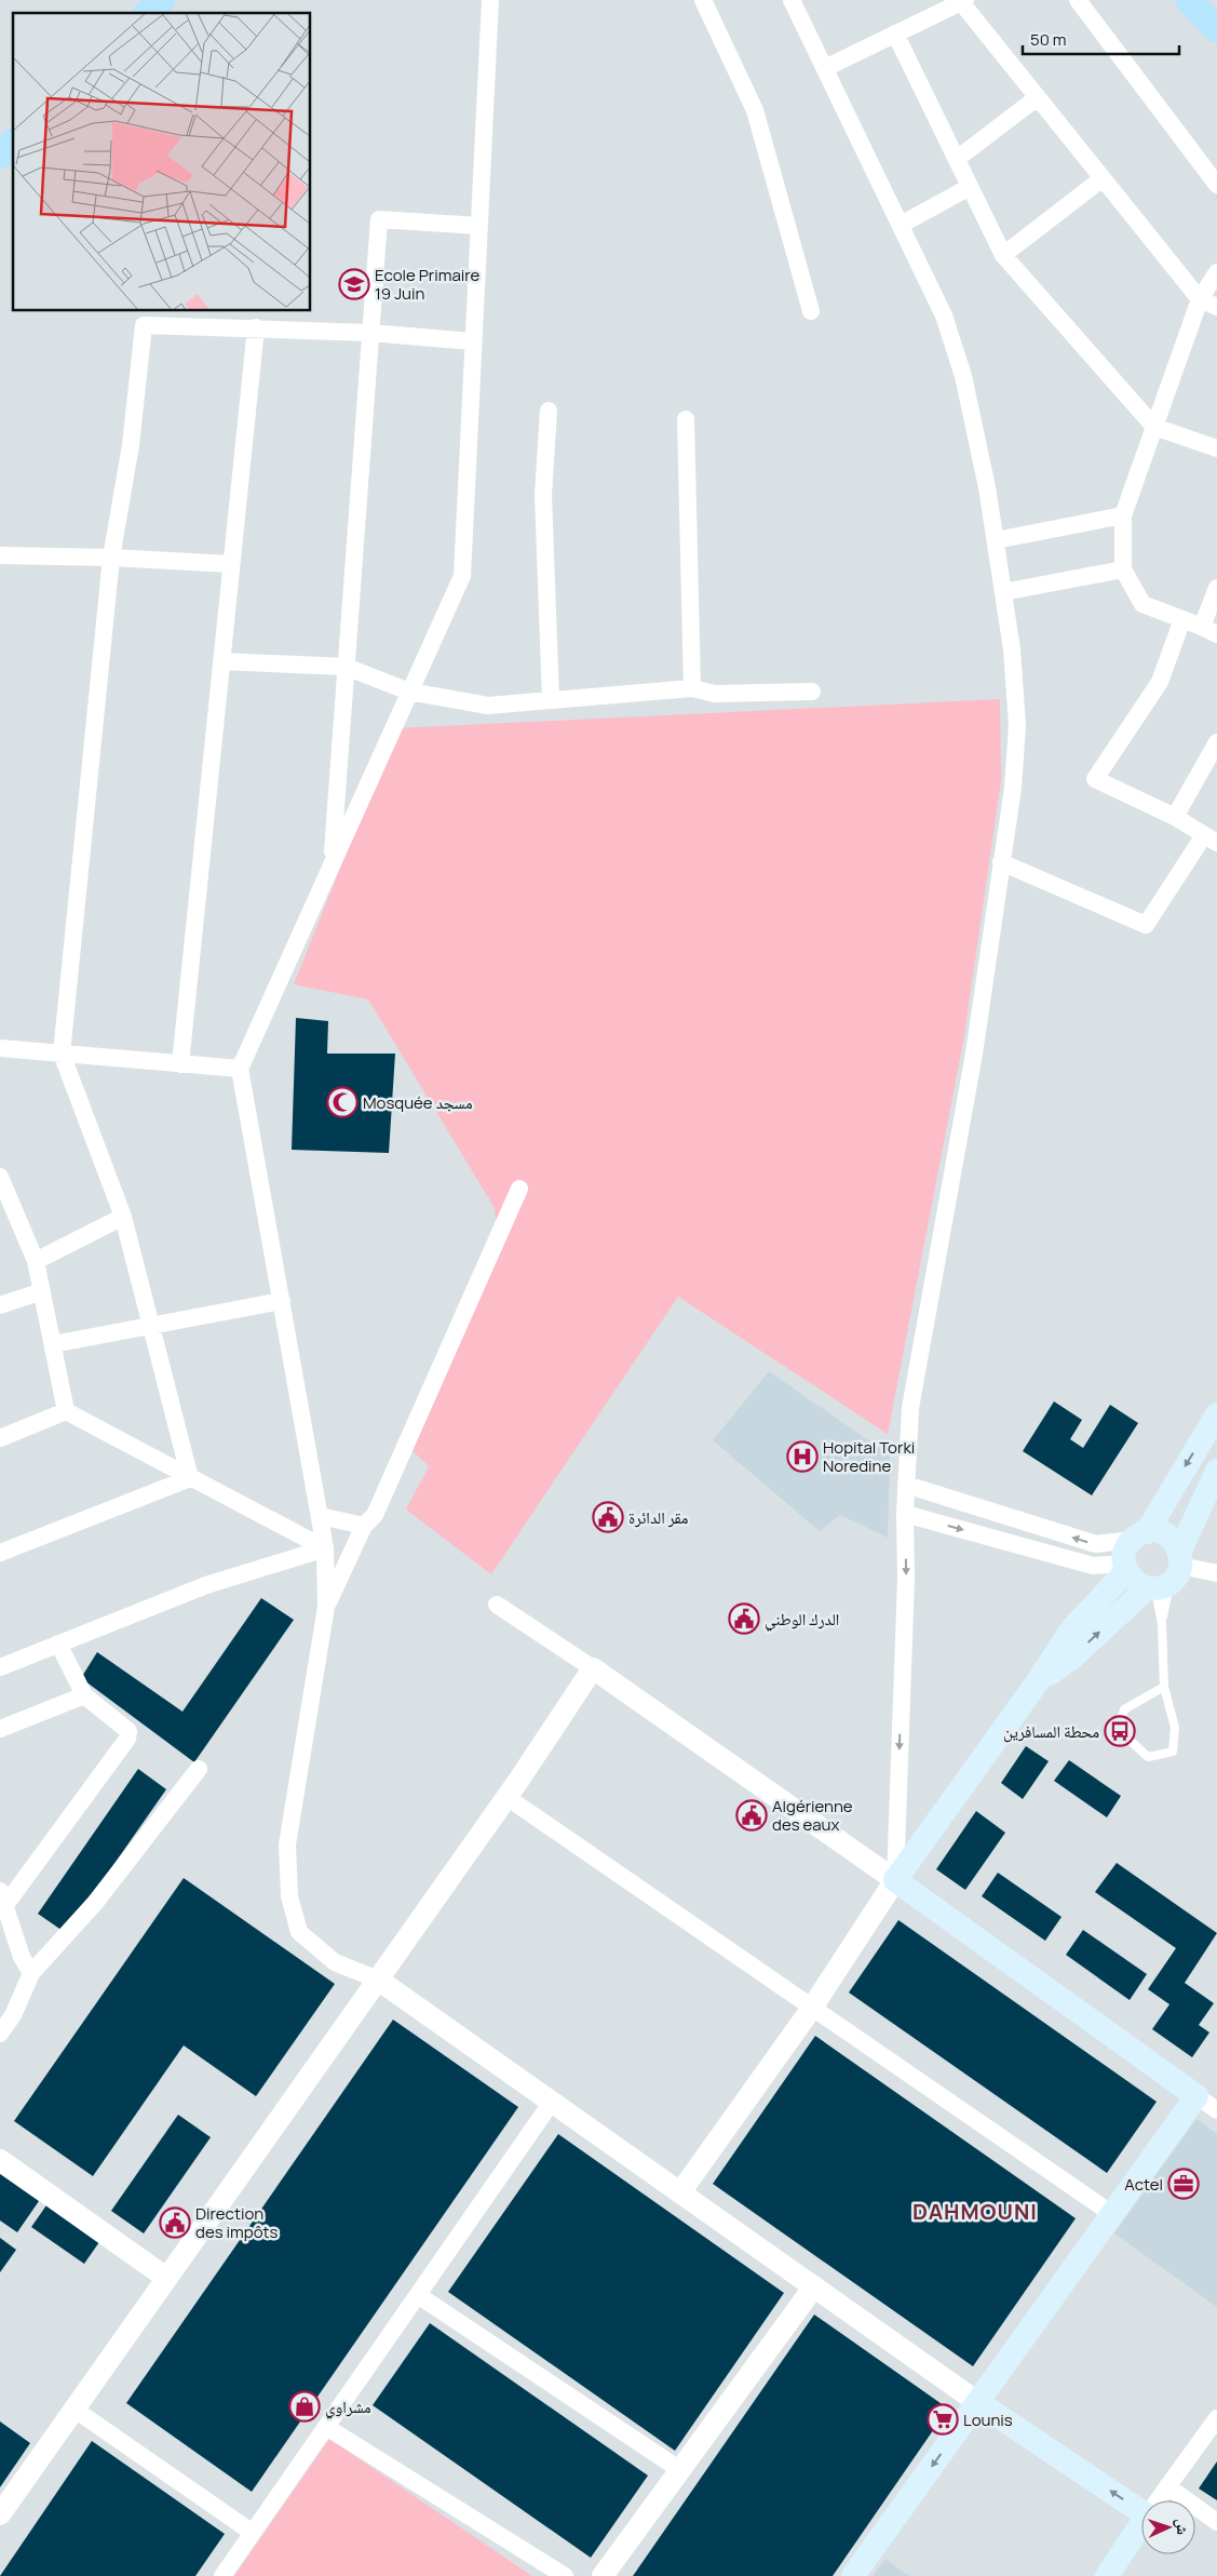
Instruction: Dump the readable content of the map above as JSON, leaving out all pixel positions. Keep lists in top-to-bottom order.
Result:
{
  "districts": ["DAHMOUNI"],
  "places": {
    "school or university": ["Ecole Primaire 19 Juin"],
    "mosque": ["Mosquée مسجد"],
    "hospital": ["Hopital Torki Noredine"],
    "public building": [
      "مقر الدائرة",
      "الدرك الوطني",
      "Algérienne des eaux",
      "Direction des impôts"
    ],
    "bus stop": ["محطة المسافرين"],
    "office": ["Actel"],
    "shop": ["مشراوي"],
    "supermarket": ["Lounis"]
  },
  "scale_bar": "50 m",
  "north": "right"
}
